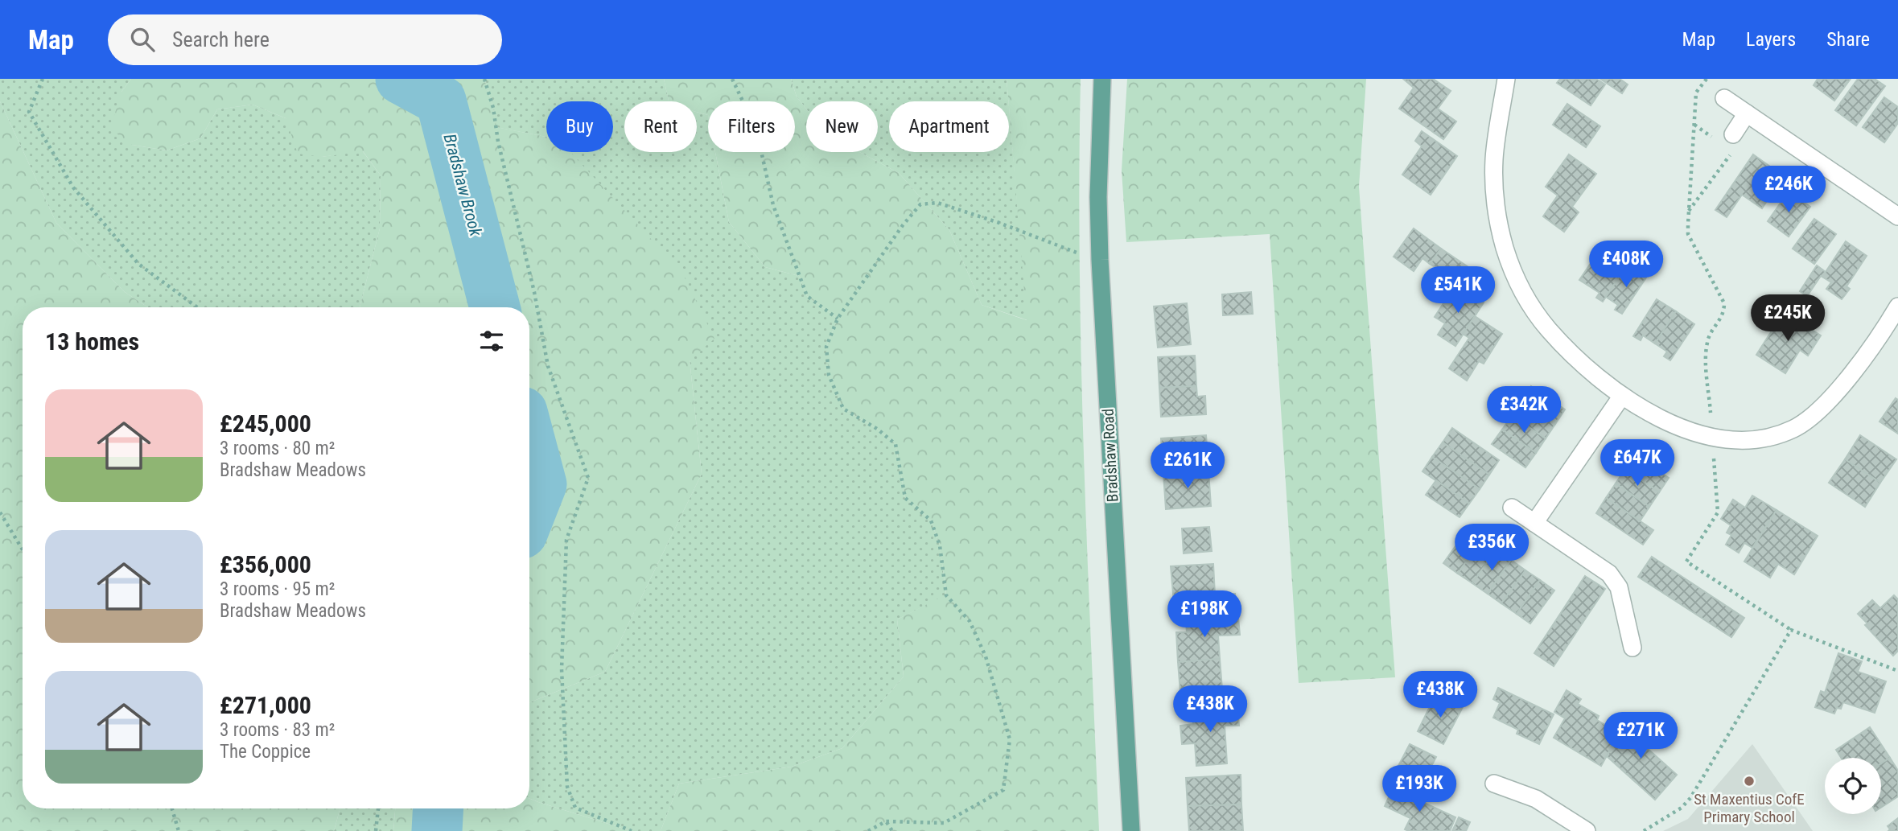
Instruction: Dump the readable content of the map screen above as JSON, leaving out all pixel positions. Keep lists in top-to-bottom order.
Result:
{
  "streets": {
    "main road": ["Bradshaw Road"]
  },
  "water": ["Bradshaw Brook"],
  "places": ["St Maxentius CofE Primary School"],
  "page": {
    "header": "Map",
    "search": "Search here",
    "nav": ["Map", "Layers", "Share"],
    "chip": [
      "Buy",
      "Rent",
      "Filters",
      "New",
      "Apartment"
    ],
    "price": [
      "£246K",
      "£408K",
      "£541K",
      "£245K",
      "£342K",
      "£647K",
      "£261K",
      "£356K",
      "£198K",
      "£438K",
      "£438K",
      "£271K",
      "£193K"
    ],
    "heading": "13 homes",
    "list": [
      {
        "name": "£245,000",
        "note": "3 rooms · 80 m² · Bradshaw Meadows"
      },
      {
        "name": "£356,000",
        "note": "3 rooms · 95 m² · Bradshaw Meadows"
      },
      {
        "name": "£271,000",
        "note": "3 rooms · 83 m² · The Coppice"
      }
    ]
  }
}
